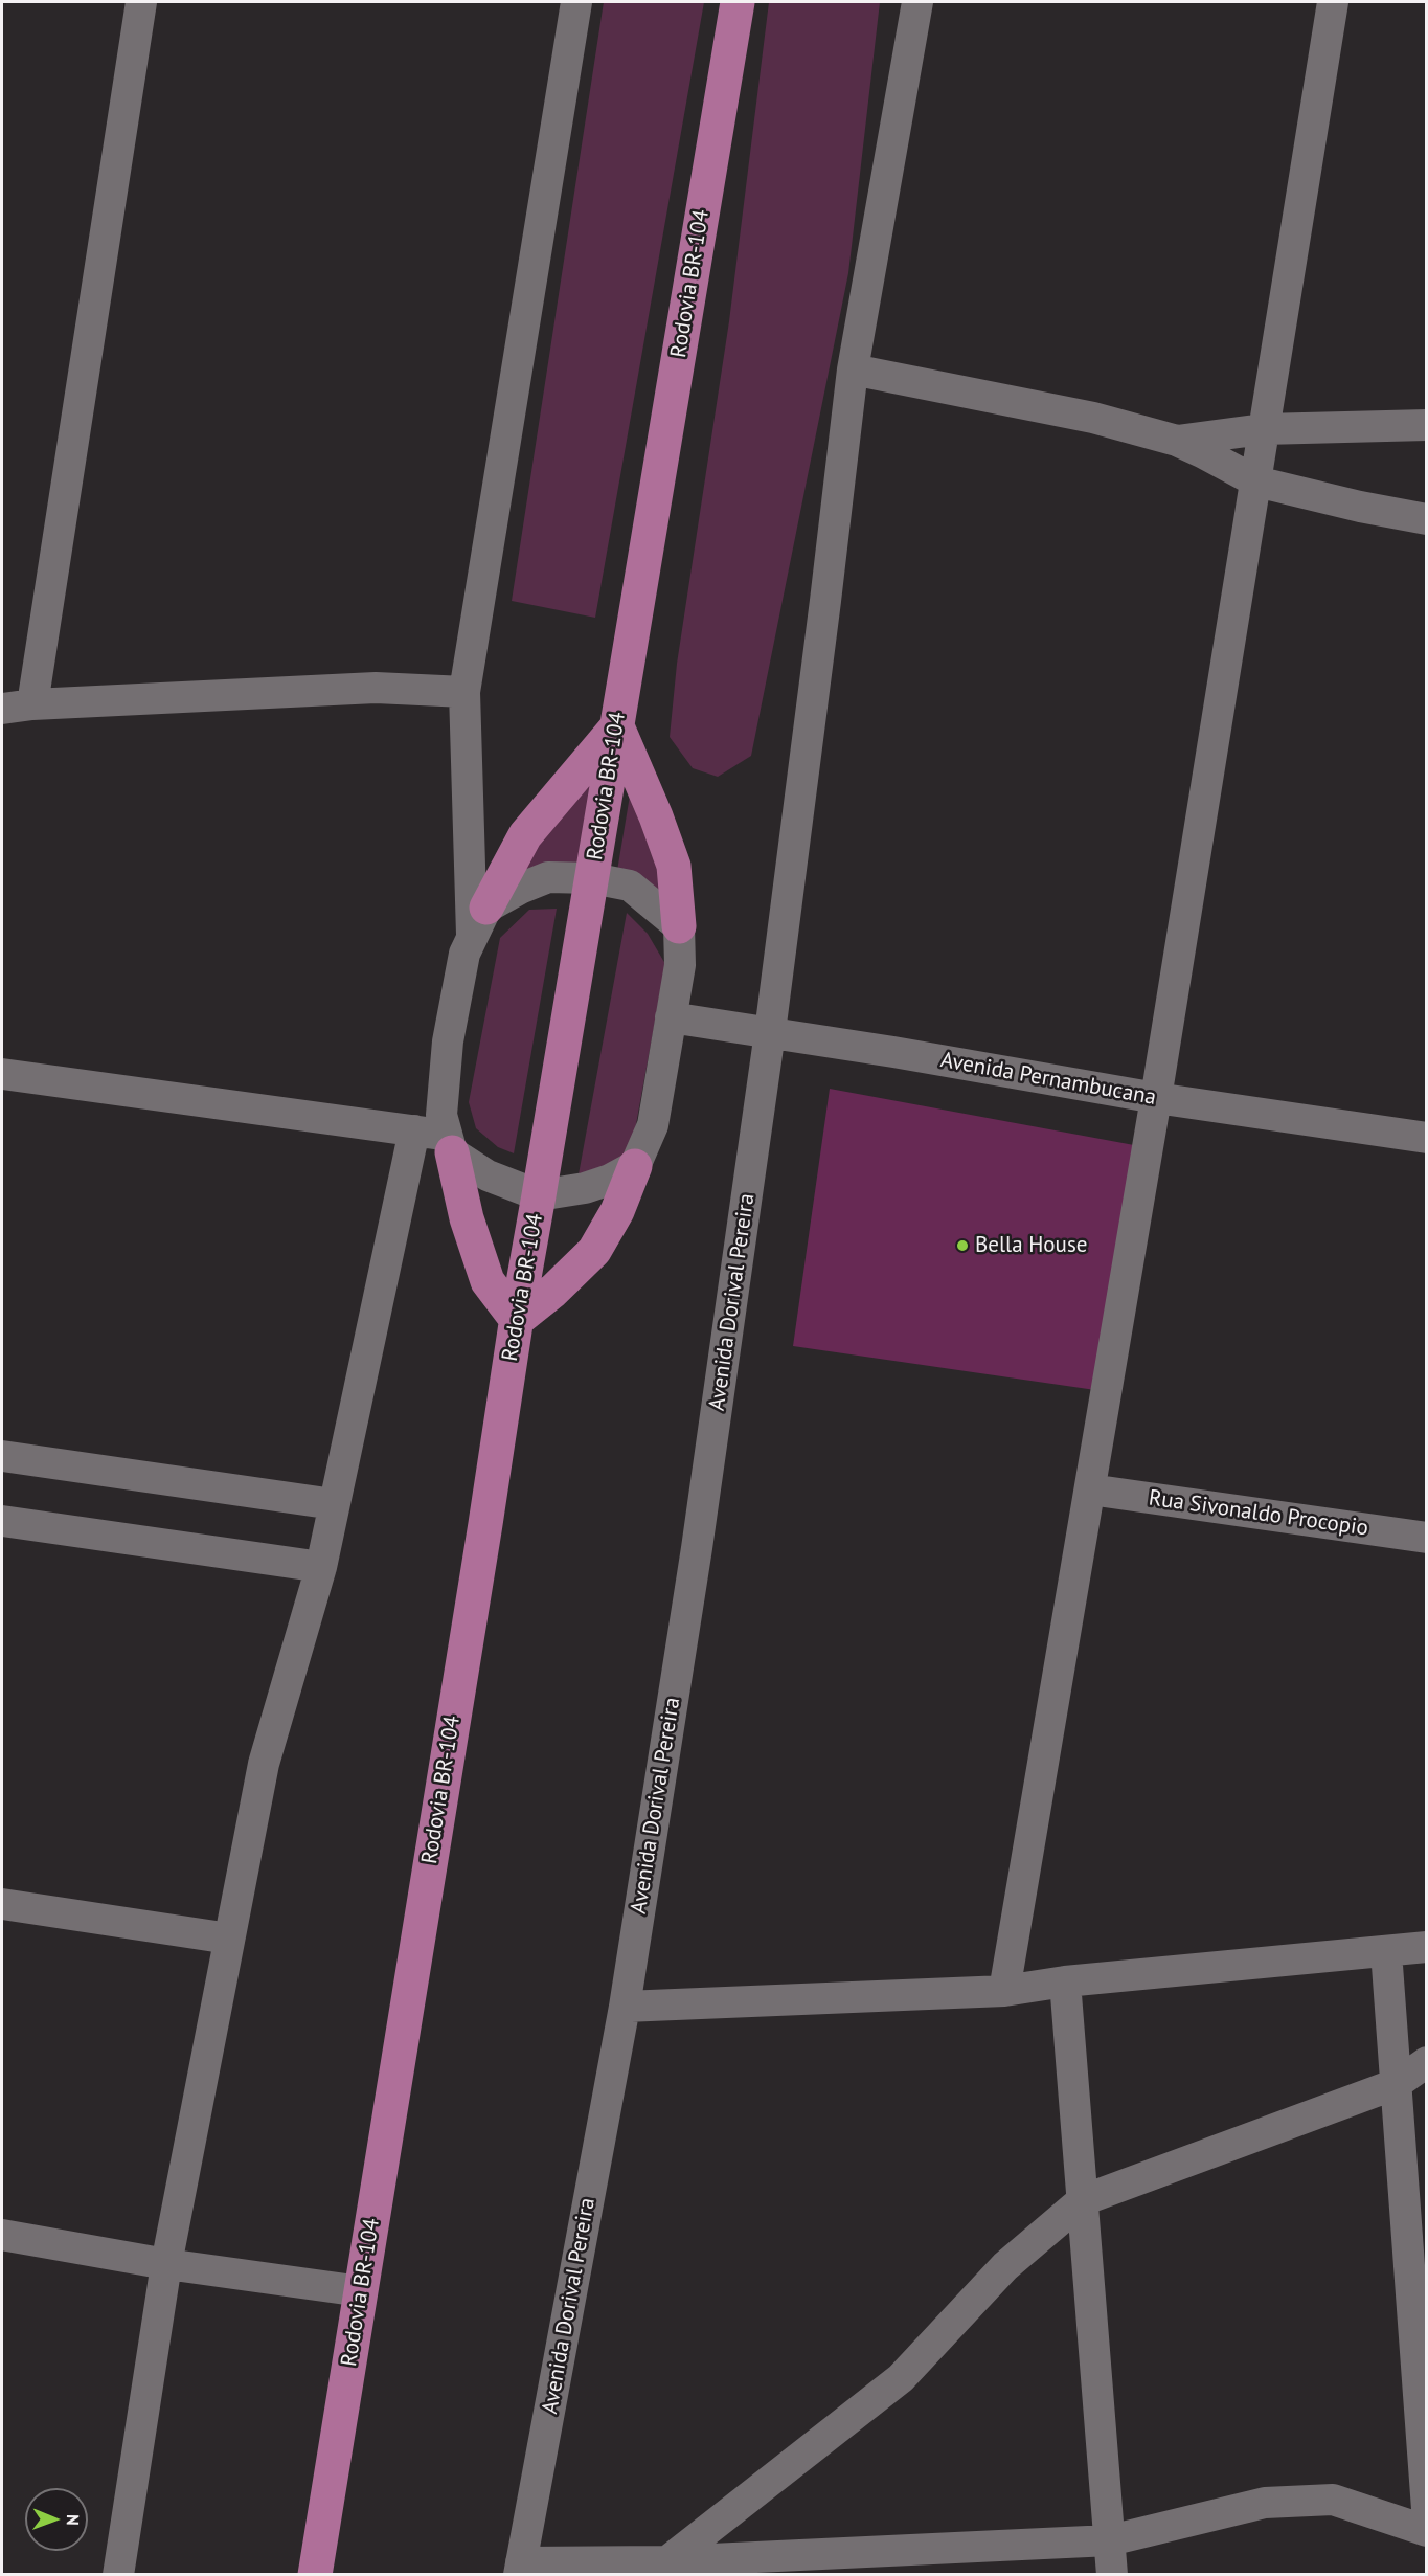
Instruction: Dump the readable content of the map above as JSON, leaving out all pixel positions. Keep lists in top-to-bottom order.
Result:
{
  "streets": {
    "highway": ["Rodovia BR-104"],
    "street": ["Avenida Pernambucana", "Avenida Dorival Pereira", "Rua Sivonaldo Procopio"]
  },
  "crossings": [
    ["Avenida Pernambucana", "Avenida Dorival Pereira"]
  ],
  "places": ["Bella House"],
  "north": "right"
}
